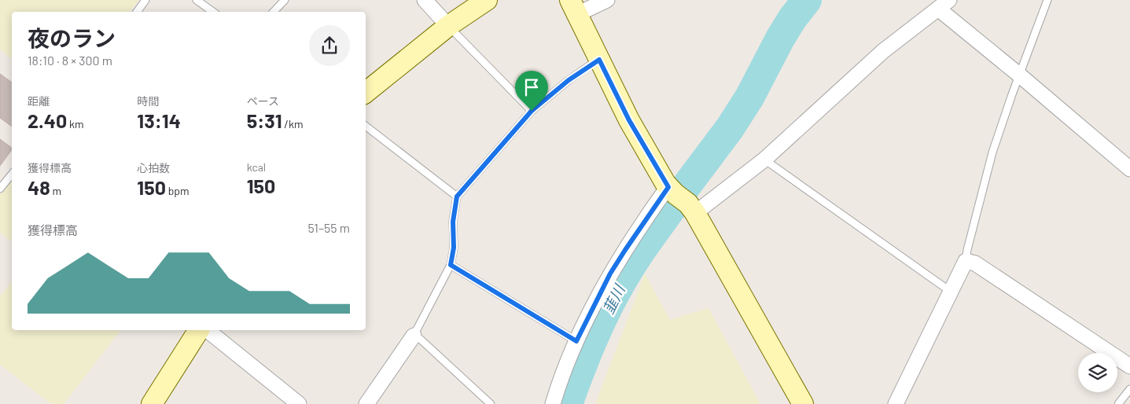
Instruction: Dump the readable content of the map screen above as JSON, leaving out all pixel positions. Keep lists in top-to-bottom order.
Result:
{
  "water": ["韮川"],
  "page": {
    "heading": ["夜のラン", "18:10 · 8 × 300 m"],
    "stats": [
      ["距離", "2.40 km"],
      ["時間", "13:14"],
      ["ペース", "5:31 /km"],
      ["獲得標高", "48 m"],
      ["心拍数", "150 bpm"],
      ["kcal", "150"]
    ],
    "chart": ["獲得標高", "51–55 m"]
  }
}
